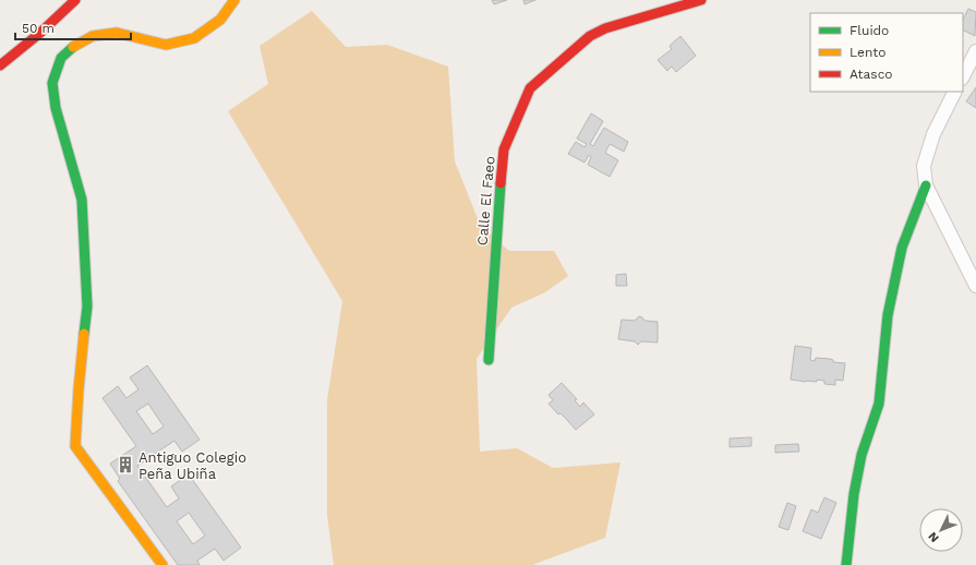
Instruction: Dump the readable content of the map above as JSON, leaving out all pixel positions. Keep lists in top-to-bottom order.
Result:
{
  "streets": {
    "main road": ["Calle El Faeo"]
  },
  "places": {
    "building": ["Antiguo Colegio Peña Ubiña"]
  },
  "legend": ["Fluido", "Lento", "Atasco"],
  "scale_bar": "50 m",
  "north": "bottom left"
}
